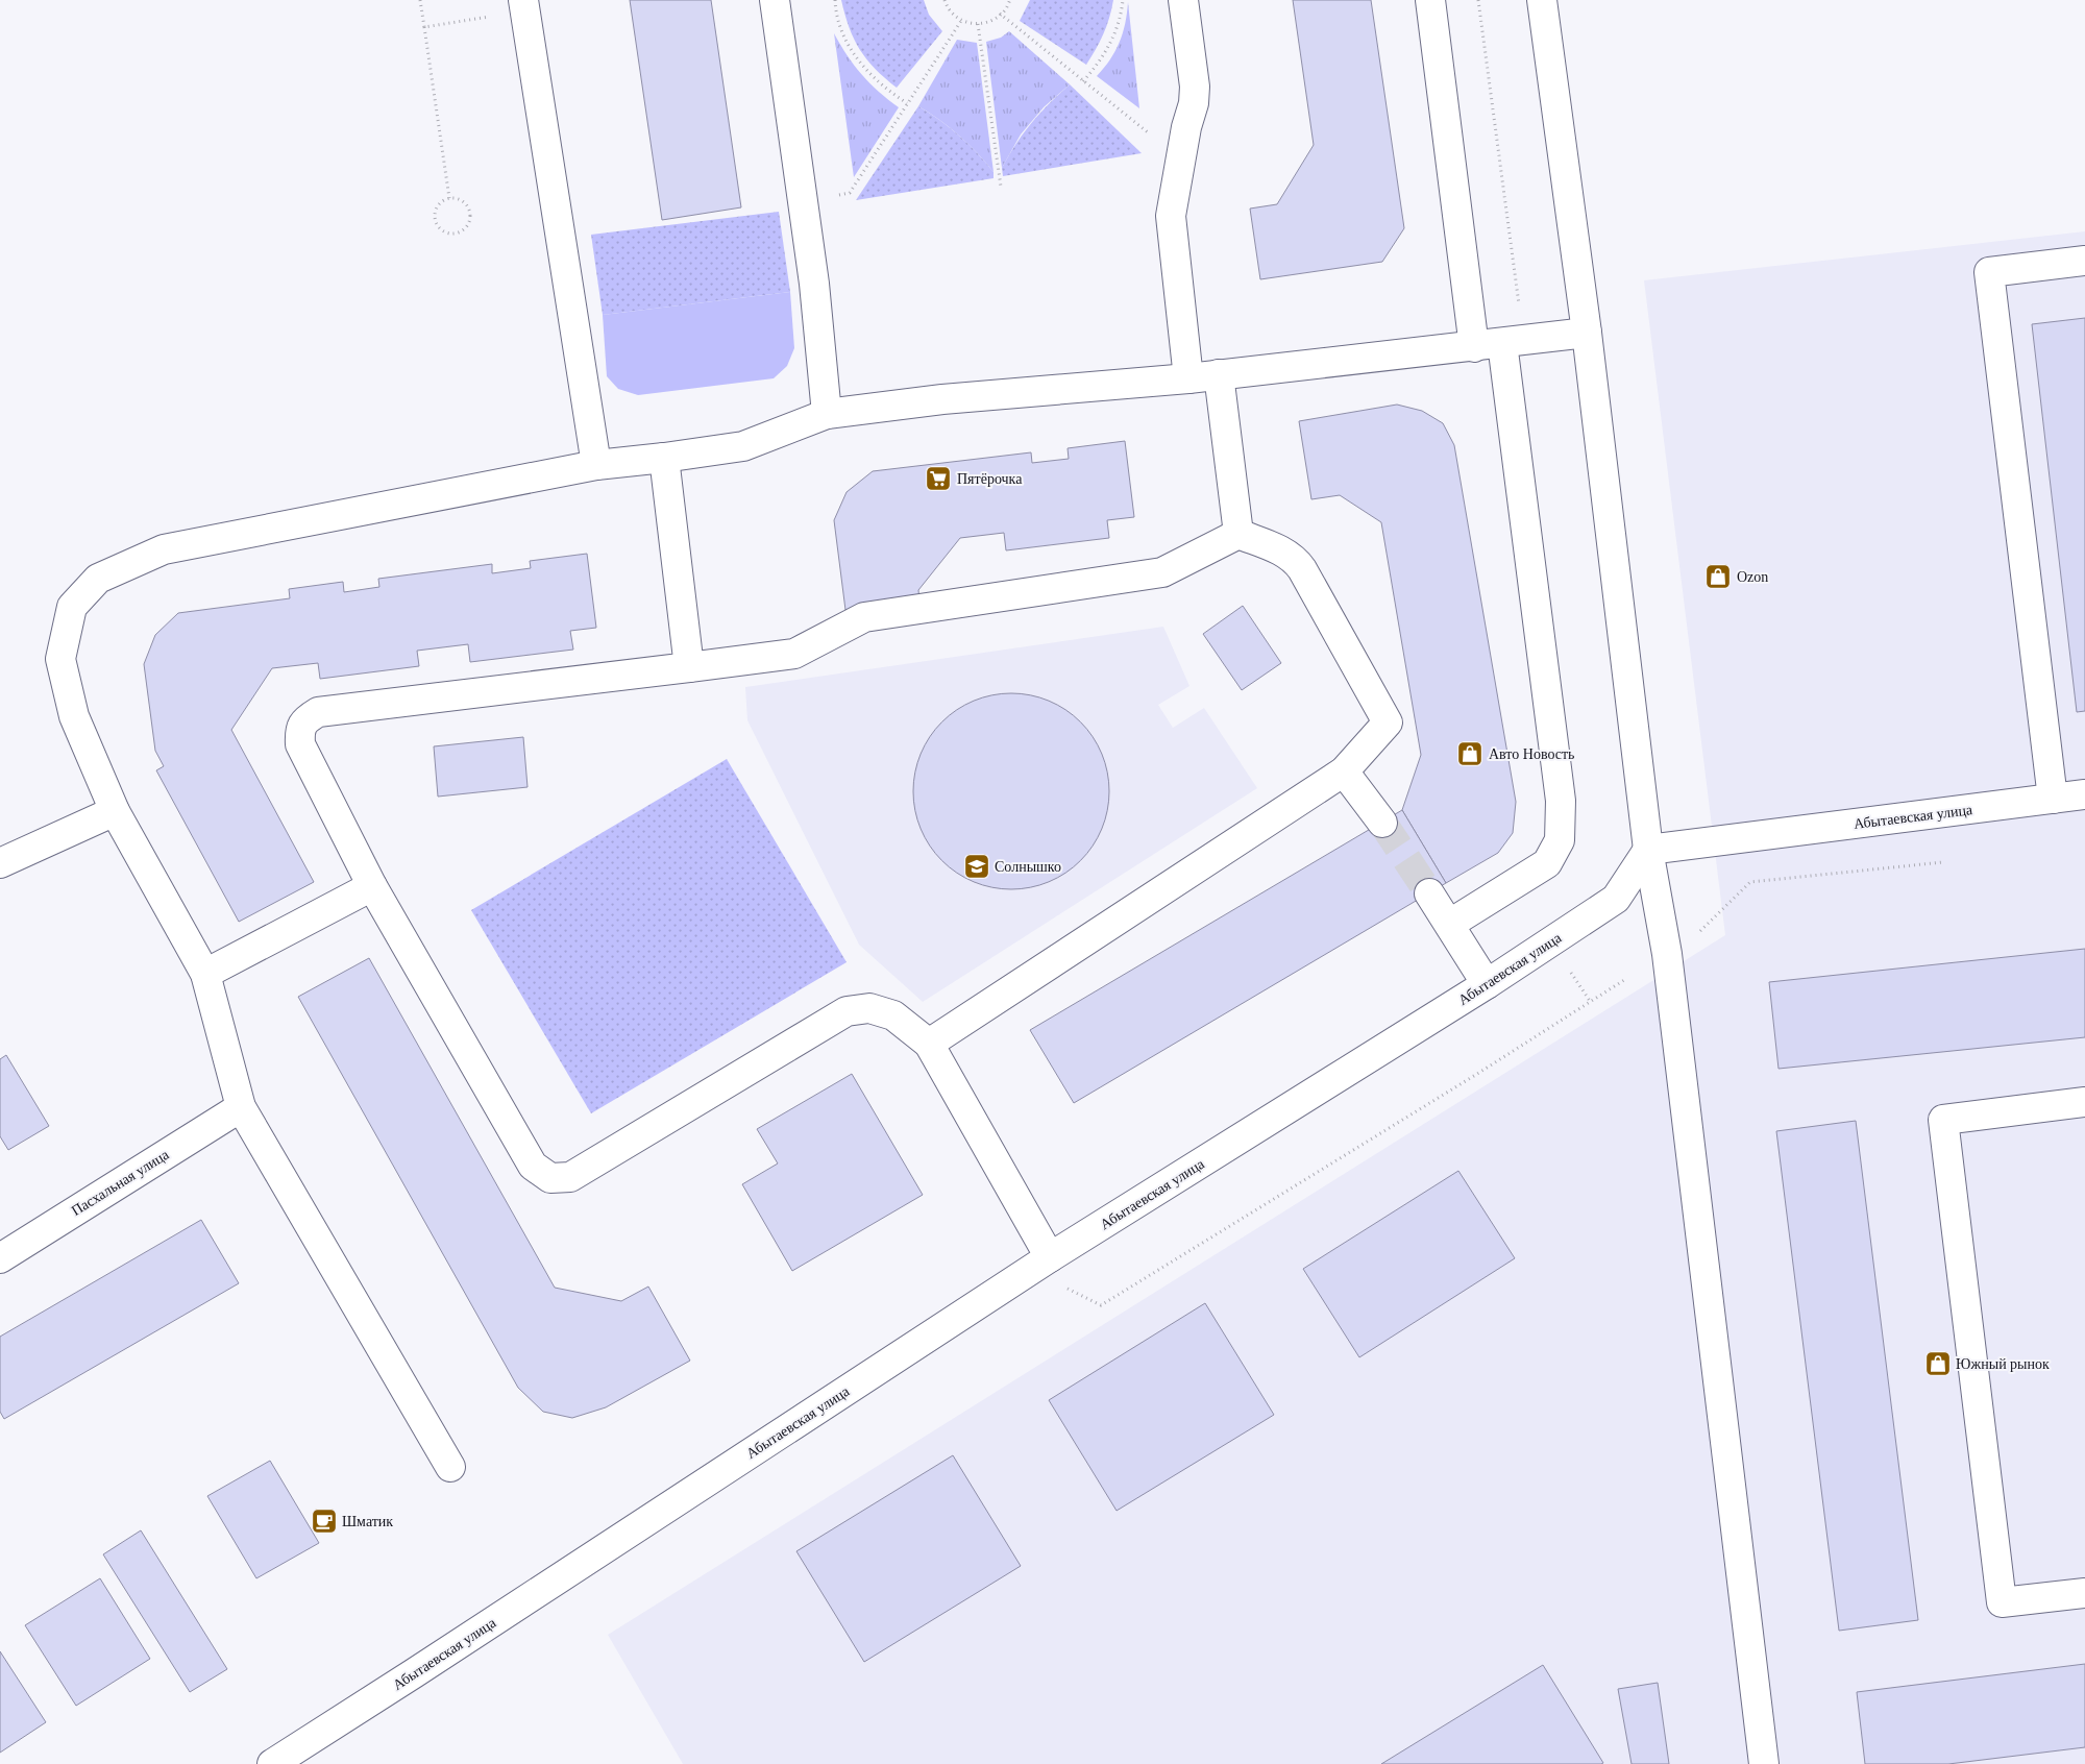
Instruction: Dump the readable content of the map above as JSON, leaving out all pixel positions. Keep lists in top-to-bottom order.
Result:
{
  "streets": {
    "street": ["Абытаевская улица", "Пасхальная улица"]
  },
  "places": {
    "supermarket": ["Пятёрочка"],
    "shop": ["Ozon", "Авто Новость", "Южный рынок"],
    "school or university": ["Солнышко"],
    "cafe": ["Шматик"]
  }
}
